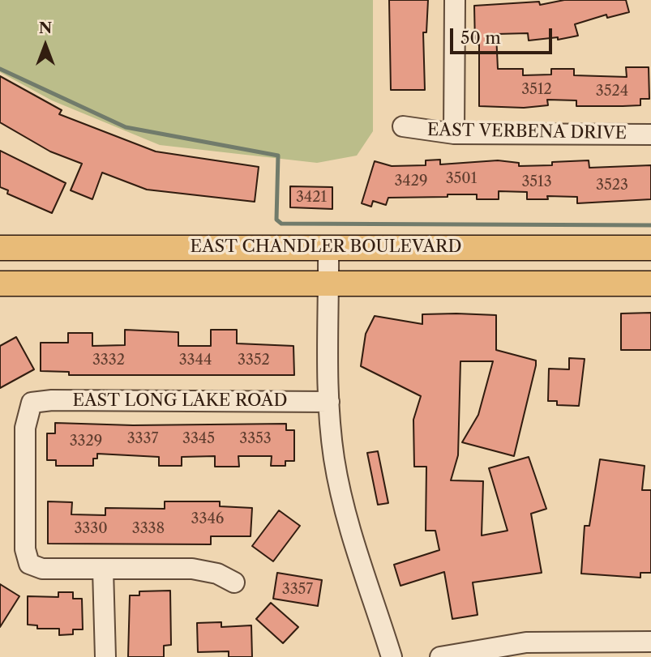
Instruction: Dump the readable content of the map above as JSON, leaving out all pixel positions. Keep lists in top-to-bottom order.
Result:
{
  "streets": {
    "main road": ["EAST CHANDLER BOULEVARD"],
    "street": ["EAST VERBENA DRIVE", "EAST LONG LAKE ROAD"]
  },
  "house_numbers": [
    "3512",
    "3524",
    "3501",
    "3429",
    "3513",
    "3523",
    "3421",
    "3332",
    "3344",
    "3352",
    "3337",
    "3345",
    "3353",
    "3329",
    "3346",
    "3330",
    "3338",
    "3357"
  ],
  "scale_bar": "50 m",
  "north": "top"
}
